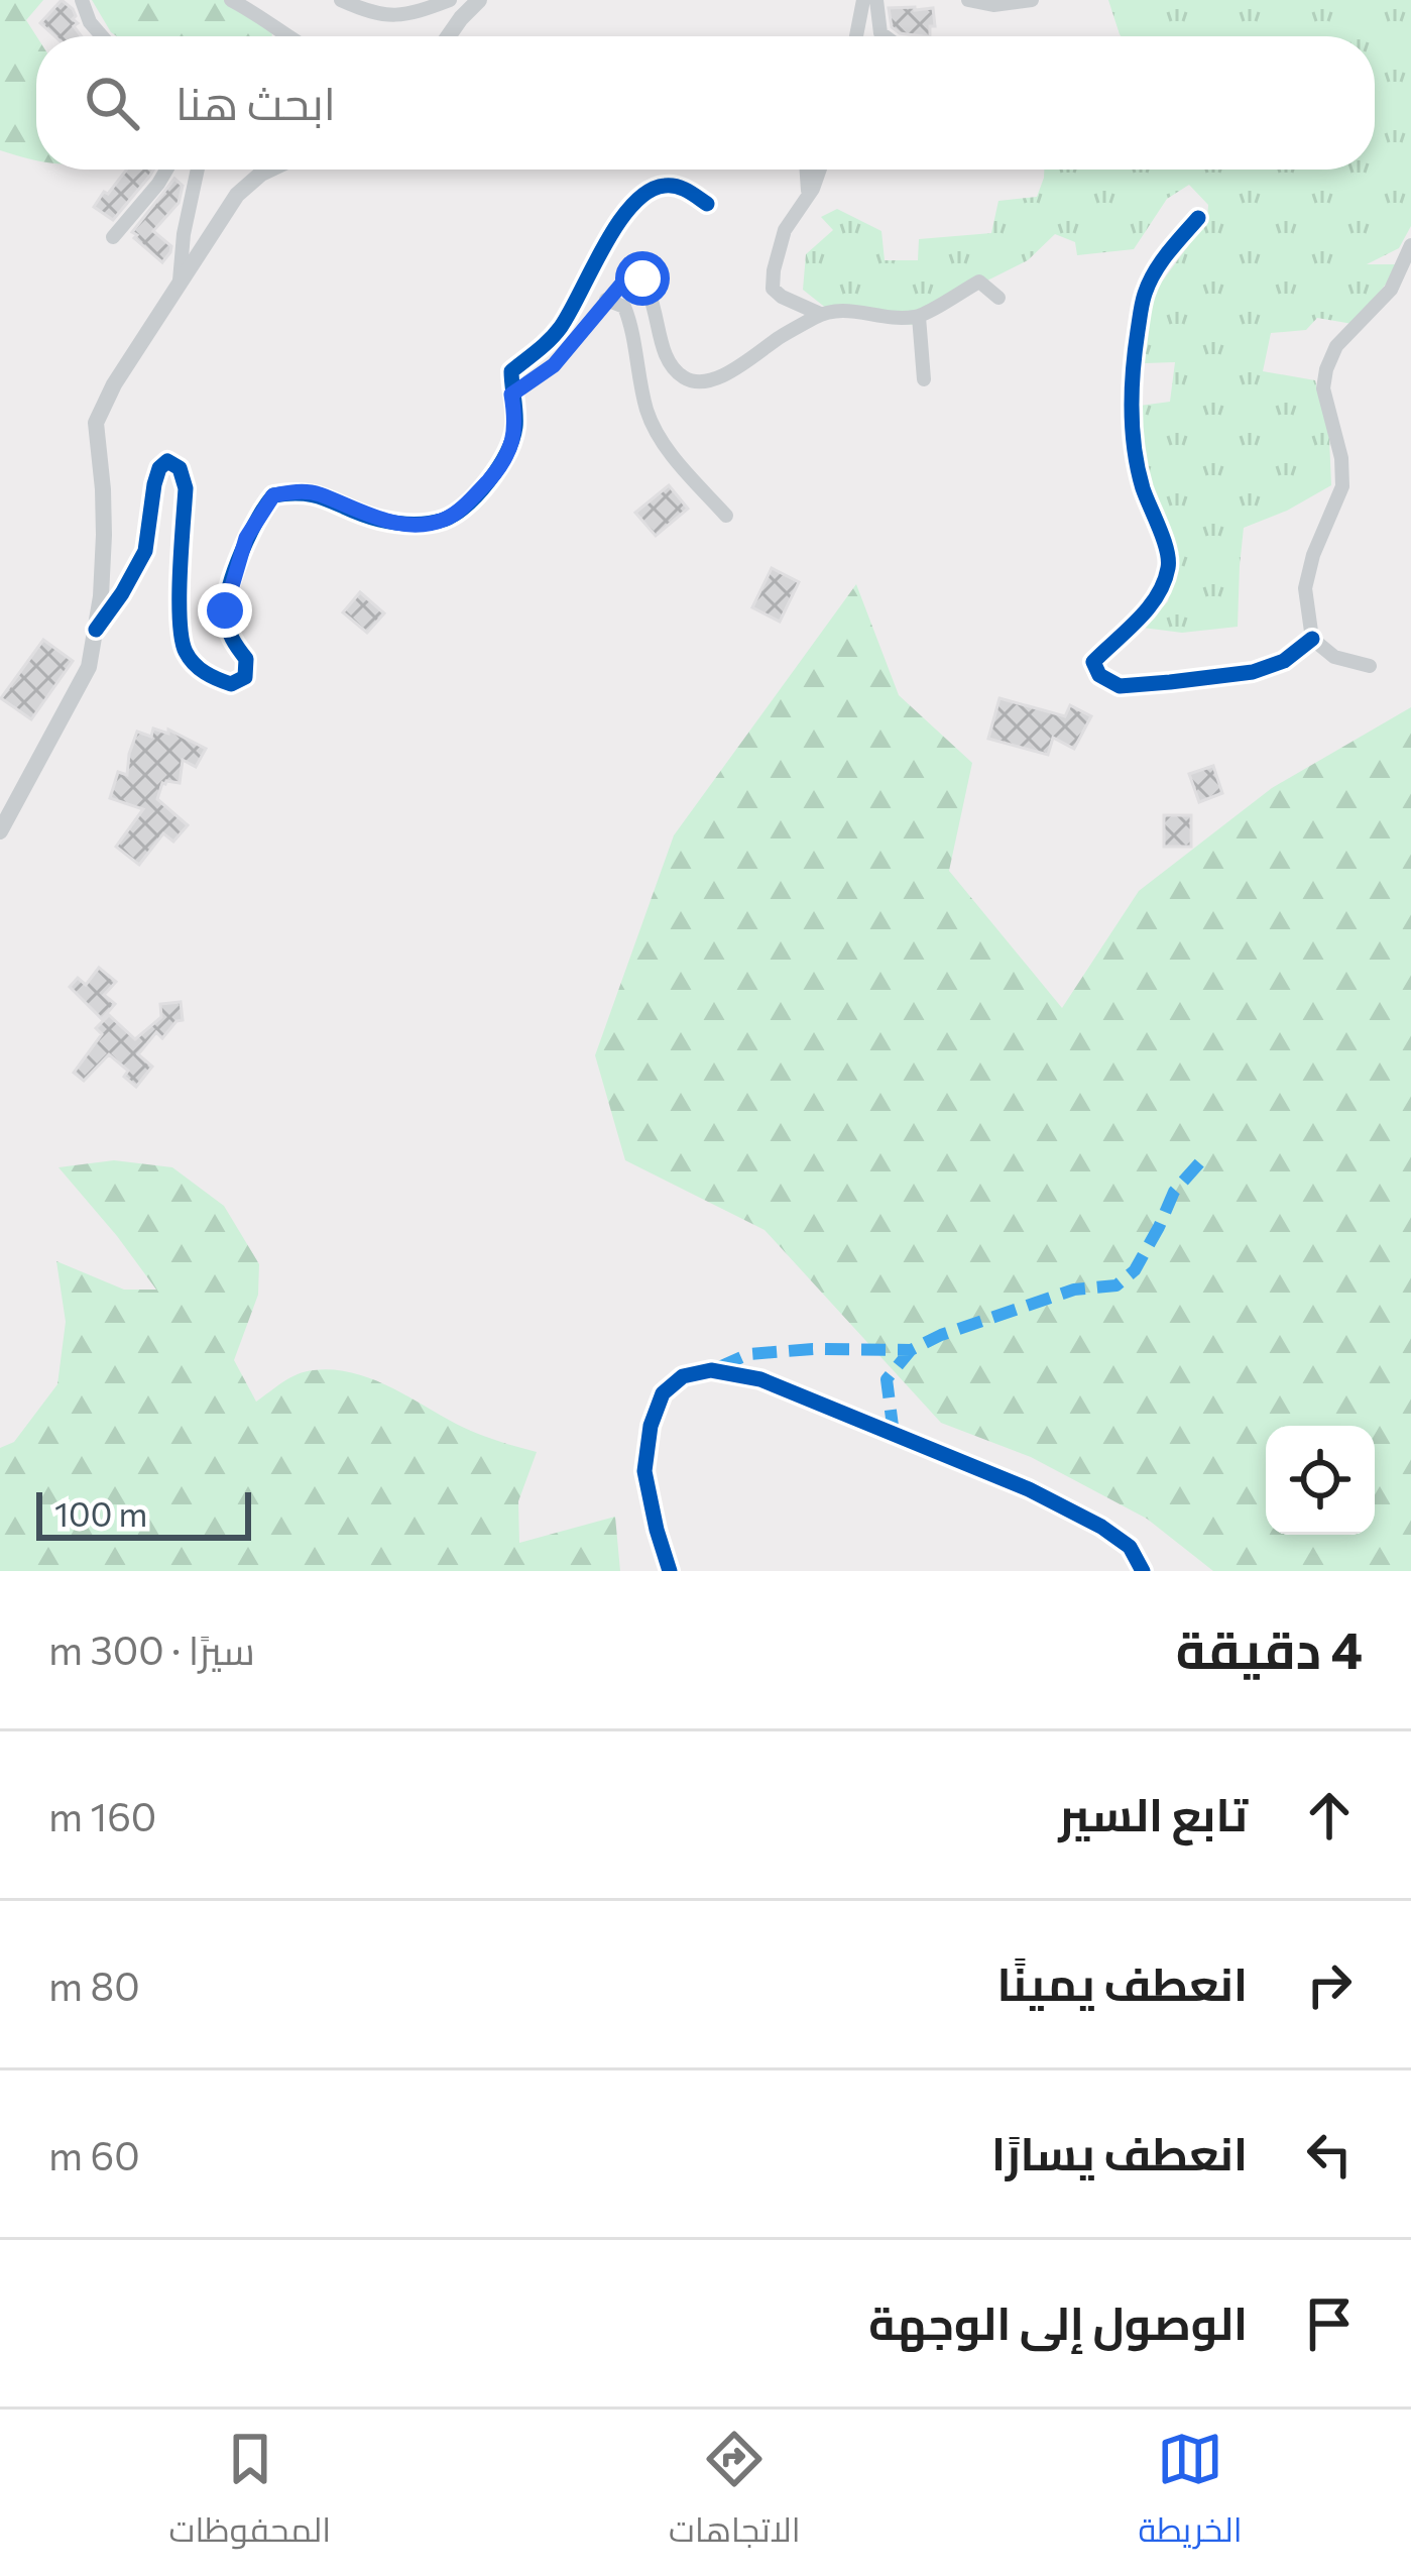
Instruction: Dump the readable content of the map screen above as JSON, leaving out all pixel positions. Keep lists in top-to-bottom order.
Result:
{
  "scale_bar": "100 m",
  "page": {
    "search": "ابحث هنا",
    "scale": "100 m",
    "heading": ["4 دقيقة", "سيرًا · 300 m"],
    "list": [
      ["تابع السير", "160 m"],
      ["انعطف يمينًا", "80 m"],
      ["انعطف يسارًا", "60 m"],
      "الوصول إلى الوجهة"
    ],
    "nav": ["الخريطة", "الاتجاهات", "المحفوظات"]
  }
}
